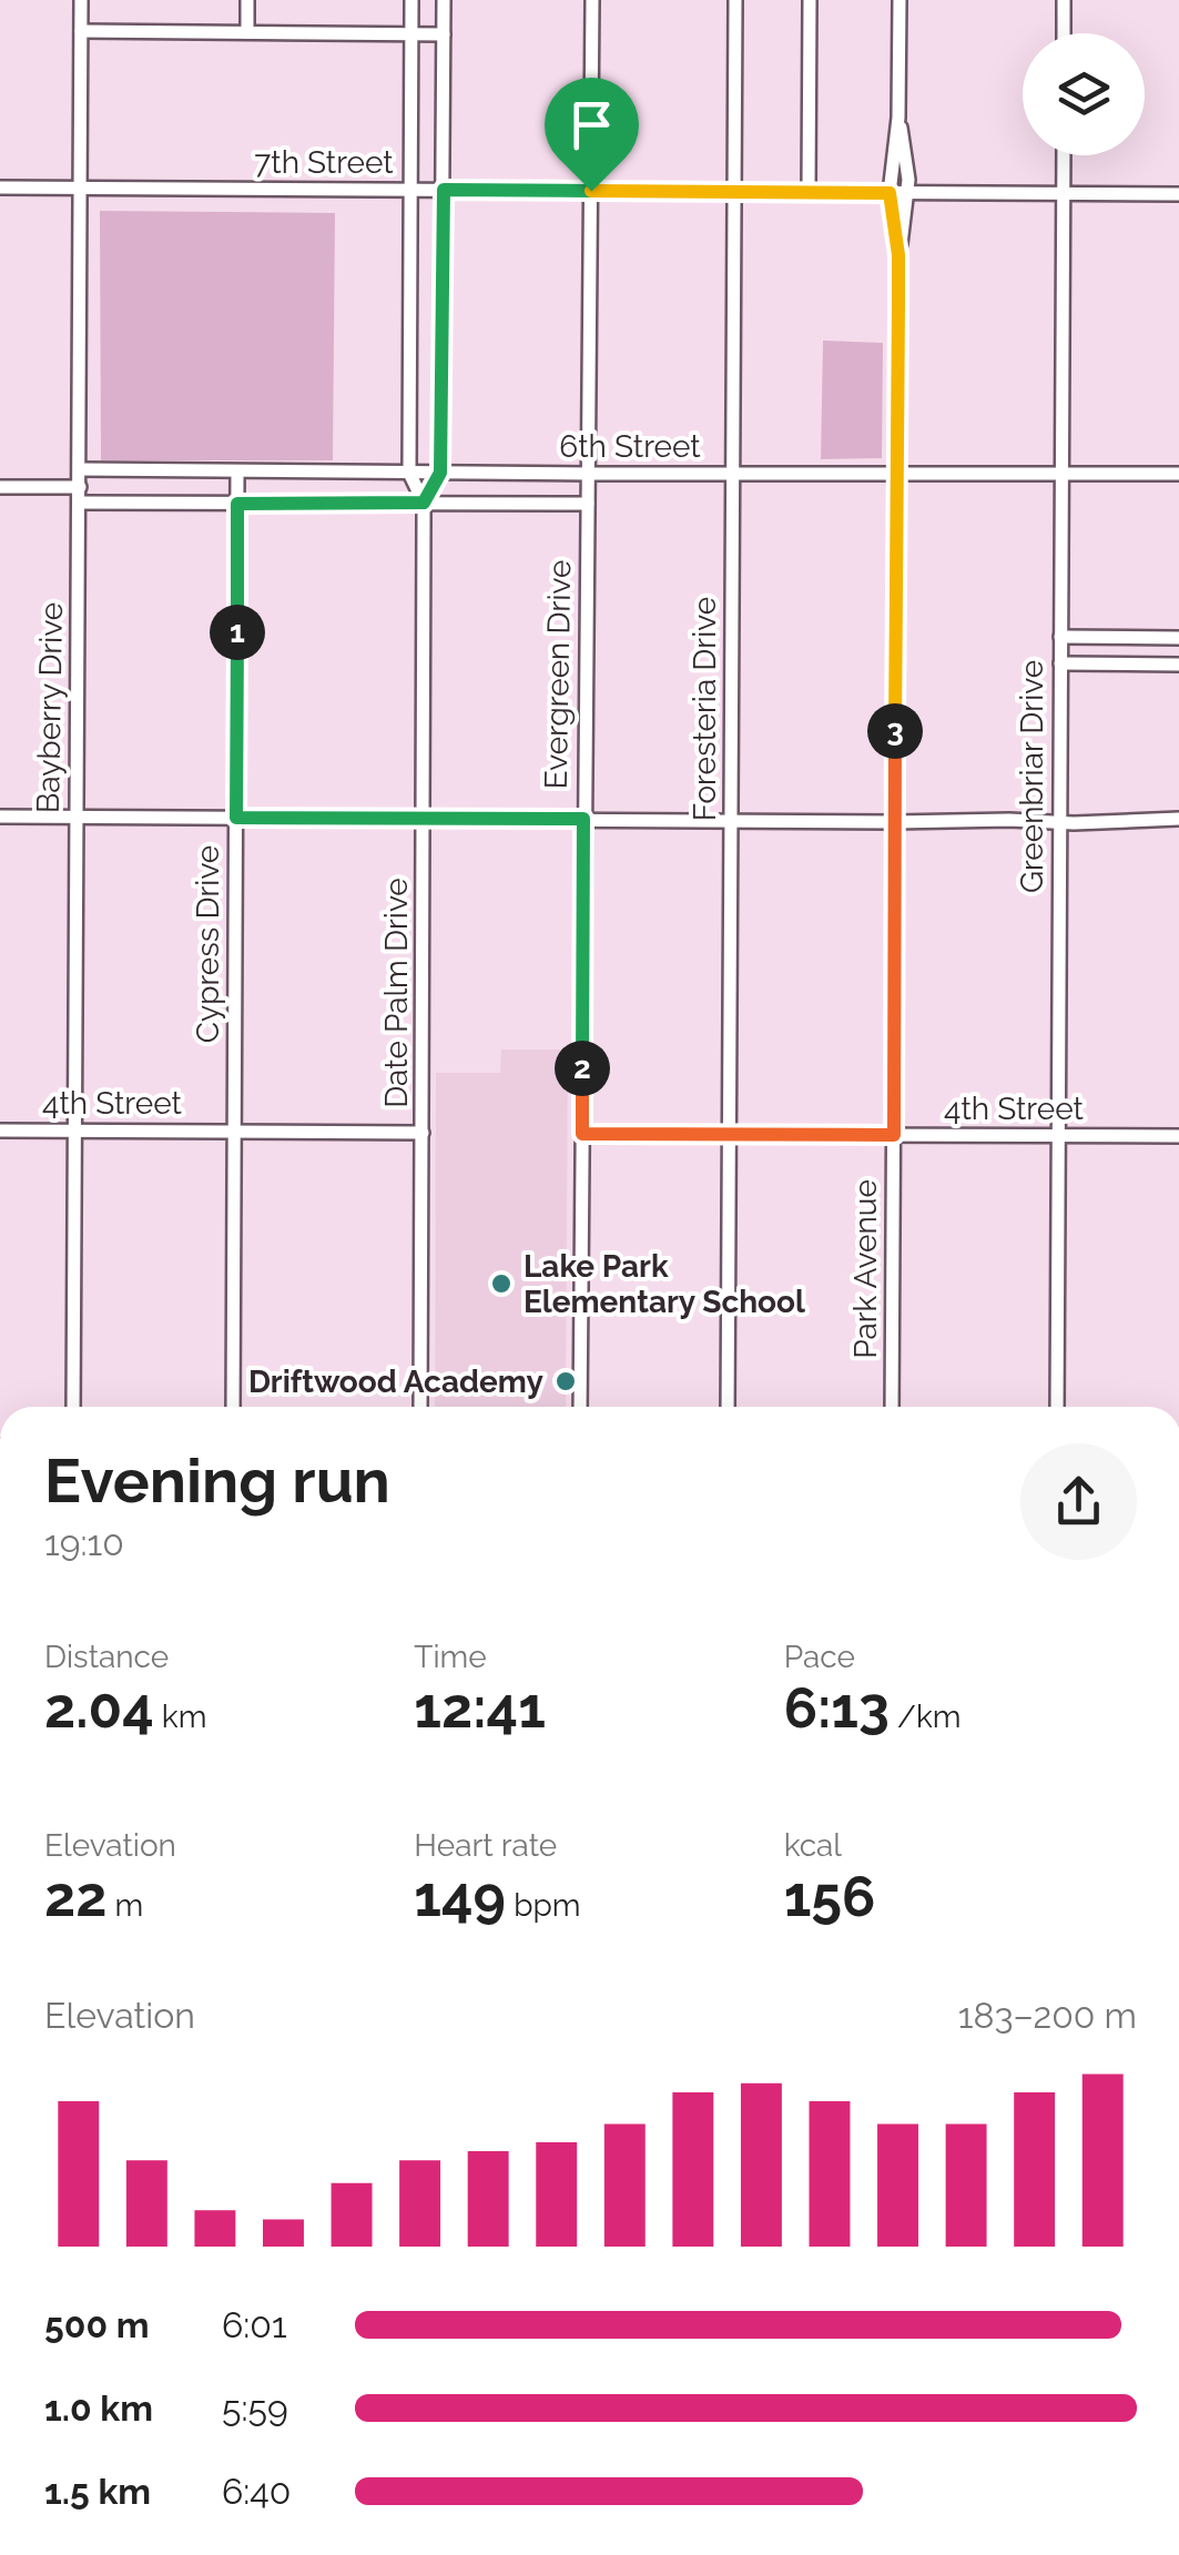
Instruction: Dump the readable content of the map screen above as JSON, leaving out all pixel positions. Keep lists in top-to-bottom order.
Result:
{
  "streets": {
    "street": [
      "7th Street",
      "6th Street",
      "Evergreen Drive",
      "Bayberry Drive",
      "Foresteria Drive",
      "Greenbriar Drive",
      "Cypress Drive",
      "Date Palm Drive",
      "4th Street",
      "Park Avenue"
    ]
  },
  "crossings": [
    ["7th Street", "Evergreen Drive"],
    ["7th Street", "Bayberry Drive"],
    ["7th Street", "Foresteria Drive"],
    ["7th Street", "Greenbriar Drive"],
    ["7th Street", "Date Palm Drive"],
    ["7th Street", "Park Avenue"],
    ["6th Street", "Evergreen Drive"],
    ["6th Street", "Bayberry Drive"],
    ["6th Street", "Foresteria Drive"],
    ["6th Street", "Greenbriar Drive"],
    ["6th Street", "Cypress Drive"],
    ["6th Street", "Date Palm Drive"],
    ["6th Street", "Park Avenue"],
    ["Evergreen Drive", "4th Street"],
    ["Bayberry Drive", "4th Street"],
    ["Foresteria Drive", "4th Street"],
    ["Greenbriar Drive", "4th Street"],
    ["Cypress Drive", "4th Street"],
    ["Date Palm Drive", "4th Street"],
    ["4th Street", "Park Avenue"]
  ],
  "places": ["Lake Park Elementary School", "Driftwood Academy"],
  "page": {
    "pins": ["1", "3", "2"],
    "heading": ["Evening run", "19:10"],
    "stats": [
      ["Distance", "2.04 km"],
      ["Time", "12:41"],
      ["Pace", "6:13 /km"],
      ["Elevation", "22 m"],
      ["Heart rate", "149 bpm"],
      ["kcal", "156"]
    ],
    "chart": ["Elevation", "183–200 m"],
    "list": [
      {
        "name": "500 m",
        "note": "6:01"
      },
      {
        "name": "1.0 km",
        "note": "5:59"
      },
      {
        "name": "1.5 km",
        "note": "6:40"
      }
    ]
  }
}
